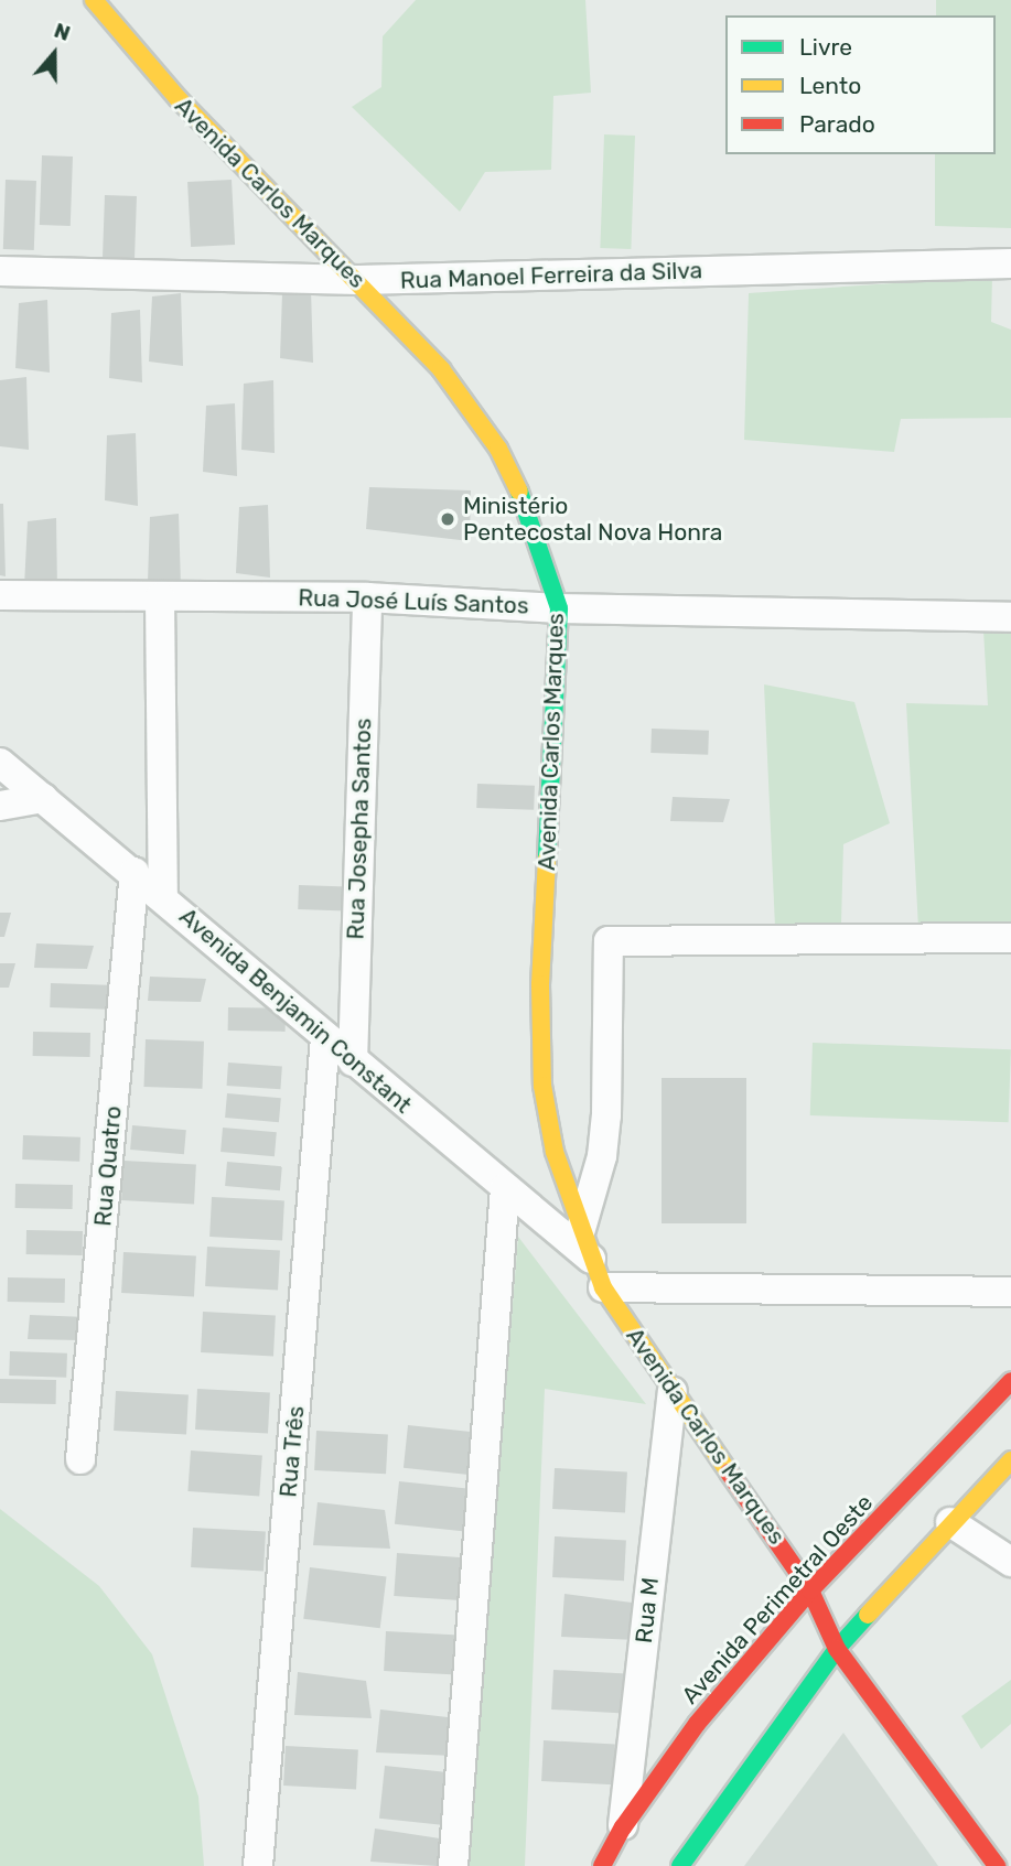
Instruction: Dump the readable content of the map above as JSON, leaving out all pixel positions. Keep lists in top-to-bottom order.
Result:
{
  "streets": {
    "street": [
      "Avenida Carlos Marques",
      "Rua Manoel Ferreira da Silva",
      "Rua José Luís Santos",
      "Rua Josepha Santos",
      "Avenida Benjamin Constant",
      "Rua Quatro",
      "Rua Três",
      "Avenida Perimetral Oeste",
      "Rua M"
    ]
  },
  "crossings": [
    ["Avenida Carlos Marques", "Rua Manoel Ferreira da Silva"],
    ["Avenida Carlos Marques", "Rua José Luís Santos"],
    ["Avenida Carlos Marques", "Avenida Benjamin Constant"],
    ["Avenida Carlos Marques", "Avenida Perimetral Oeste"],
    ["Avenida Carlos Marques", "Rua M"],
    ["Rua José Luís Santos", "Rua Josepha Santos"],
    ["Rua Josepha Santos", "Avenida Benjamin Constant"],
    ["Avenida Benjamin Constant", "Rua Quatro"],
    ["Avenida Benjamin Constant", "Rua Três"],
    ["Avenida Perimetral Oeste", "Rua M"]
  ],
  "places": ["Ministério Pentecostal Nova Honra"],
  "legend": ["Livre", "Lento", "Parado"],
  "north": "top"
}
